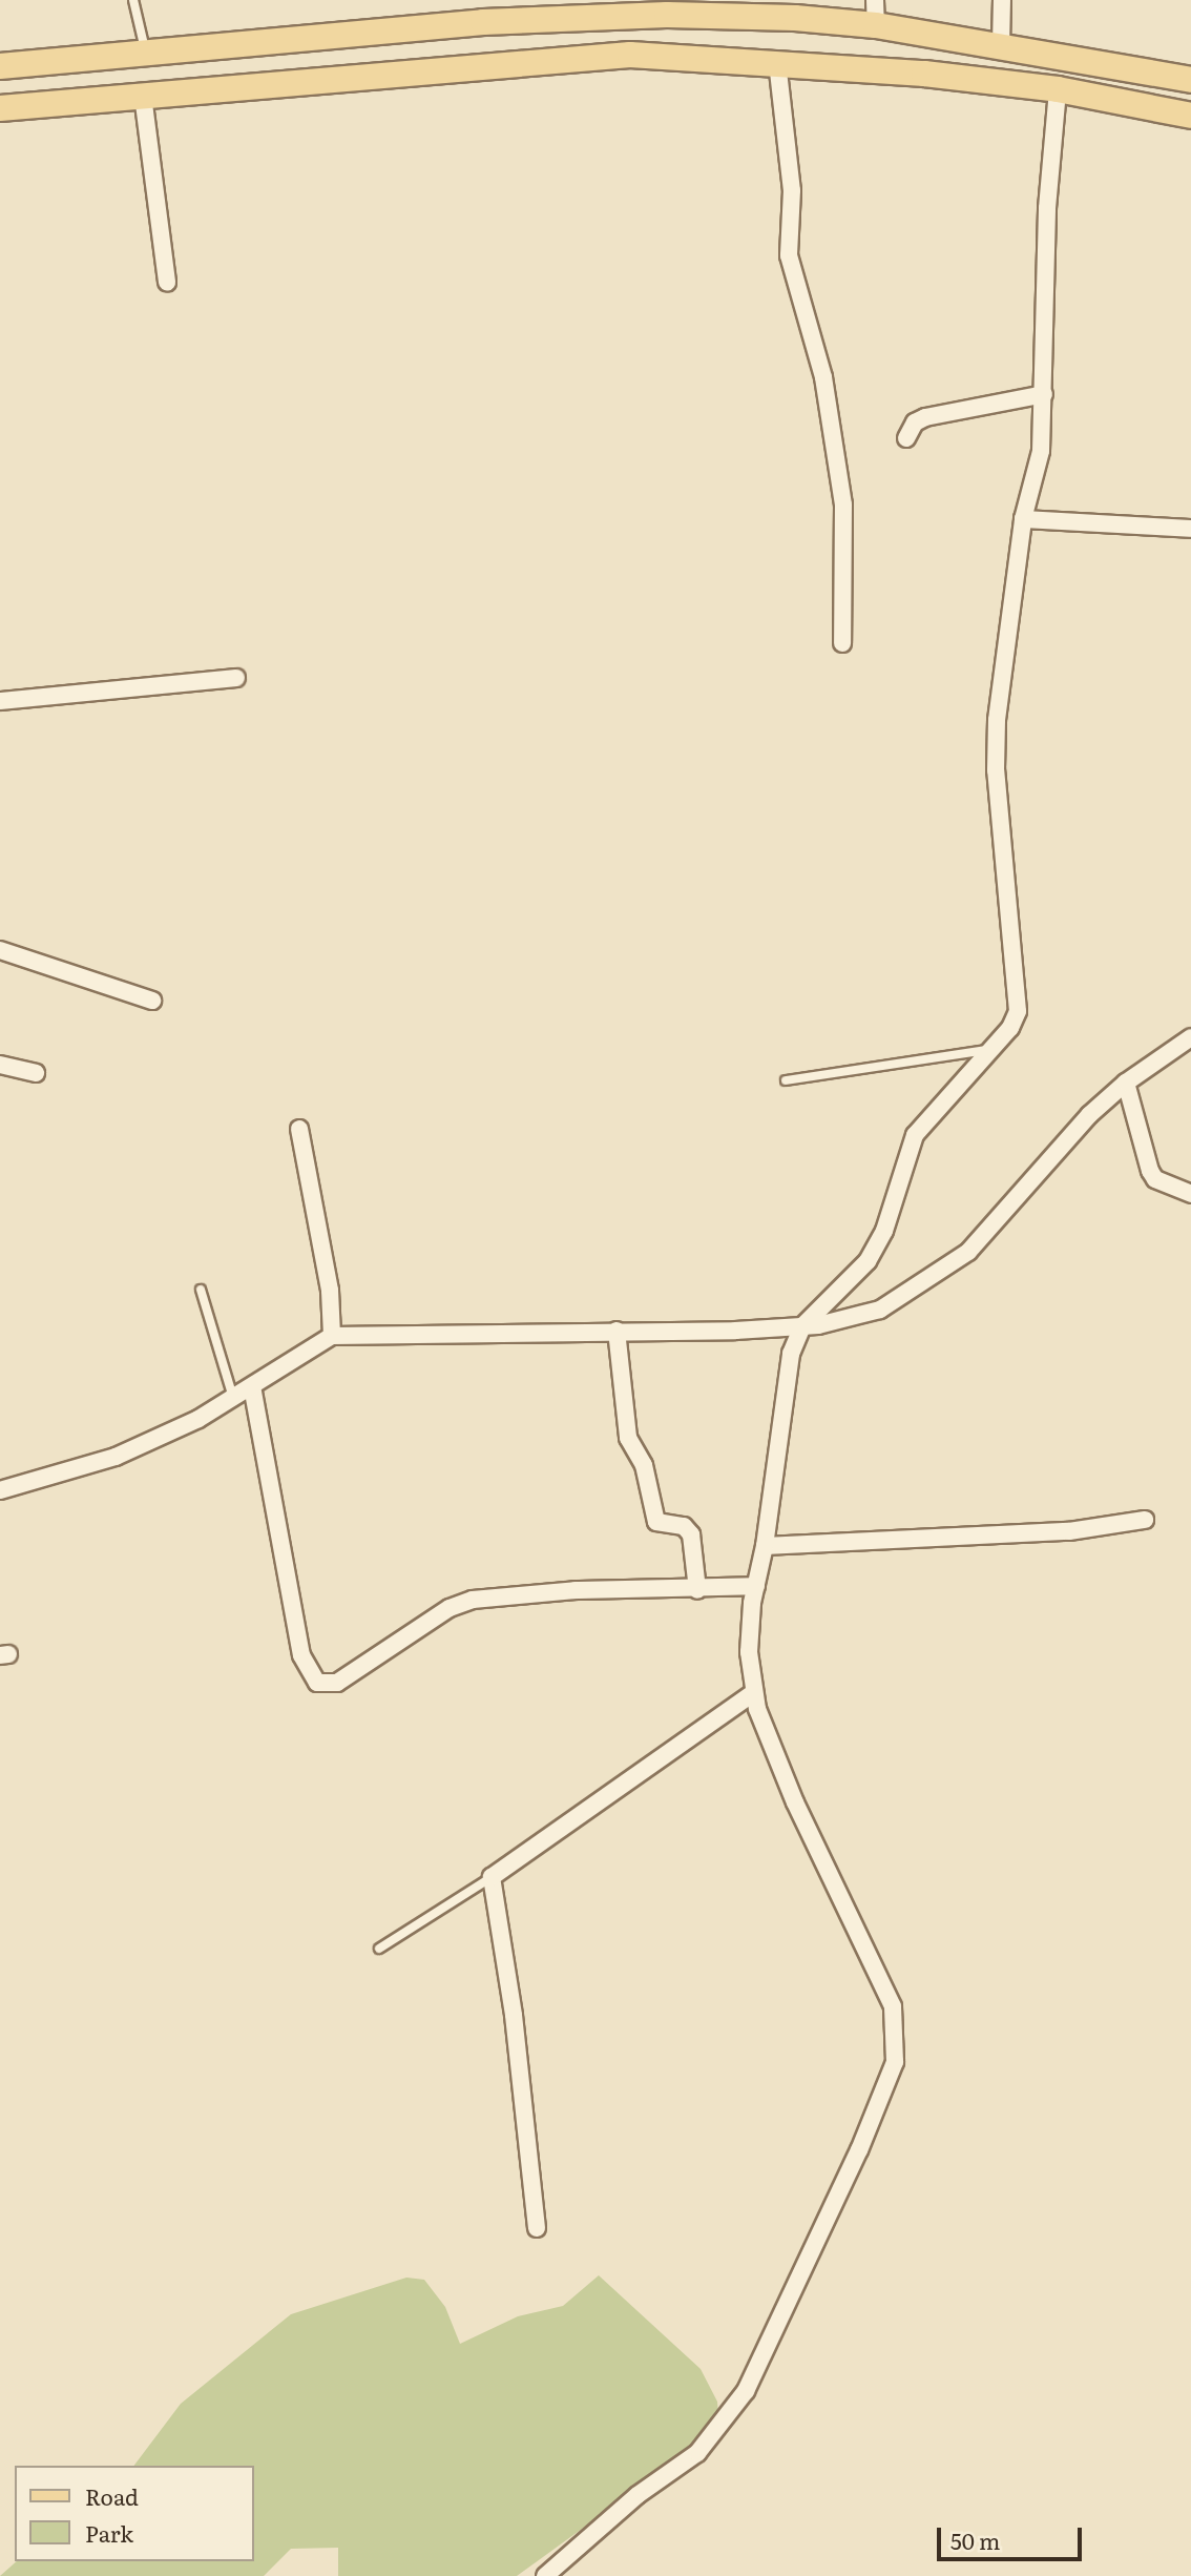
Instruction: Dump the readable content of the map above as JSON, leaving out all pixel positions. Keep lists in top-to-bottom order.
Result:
{
  "legend": ["Road", "Park"],
  "scale_bar": "50 m"
}
